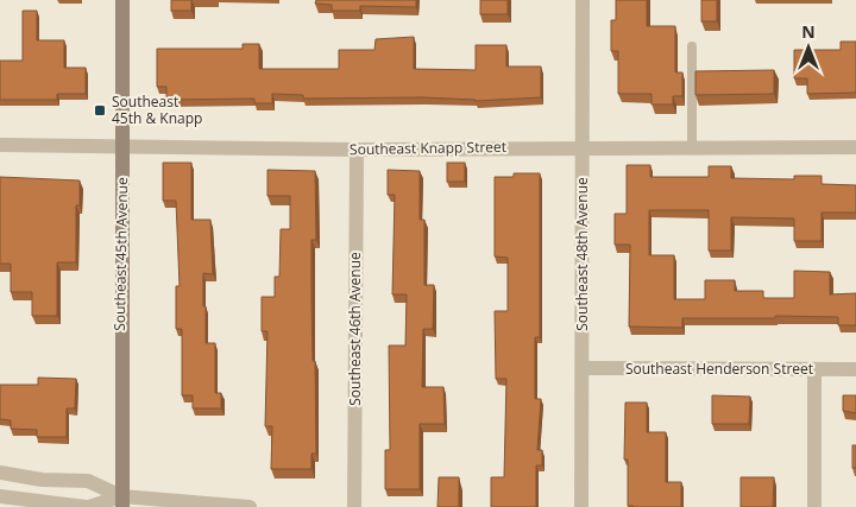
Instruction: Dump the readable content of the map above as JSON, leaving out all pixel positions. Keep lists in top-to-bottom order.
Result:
{
  "streets": {
    "street": [
      "Southeast Knapp Street",
      "Southeast 45th Avenue",
      "Southeast 48th Avenue",
      "Southeast 46th Avenue",
      "Southeast Henderson Street"
    ]
  },
  "crossings": [
    ["Southeast Knapp Street", "Southeast 45th Avenue"],
    ["Southeast Knapp Street", "Southeast 48th Avenue"],
    ["Southeast Knapp Street", "Southeast 46th Avenue"],
    ["Southeast 48th Avenue", "Southeast Henderson Street"]
  ],
  "places": {
    "transit": ["Southeast 45th & Knapp"]
  },
  "north": "top"
}
